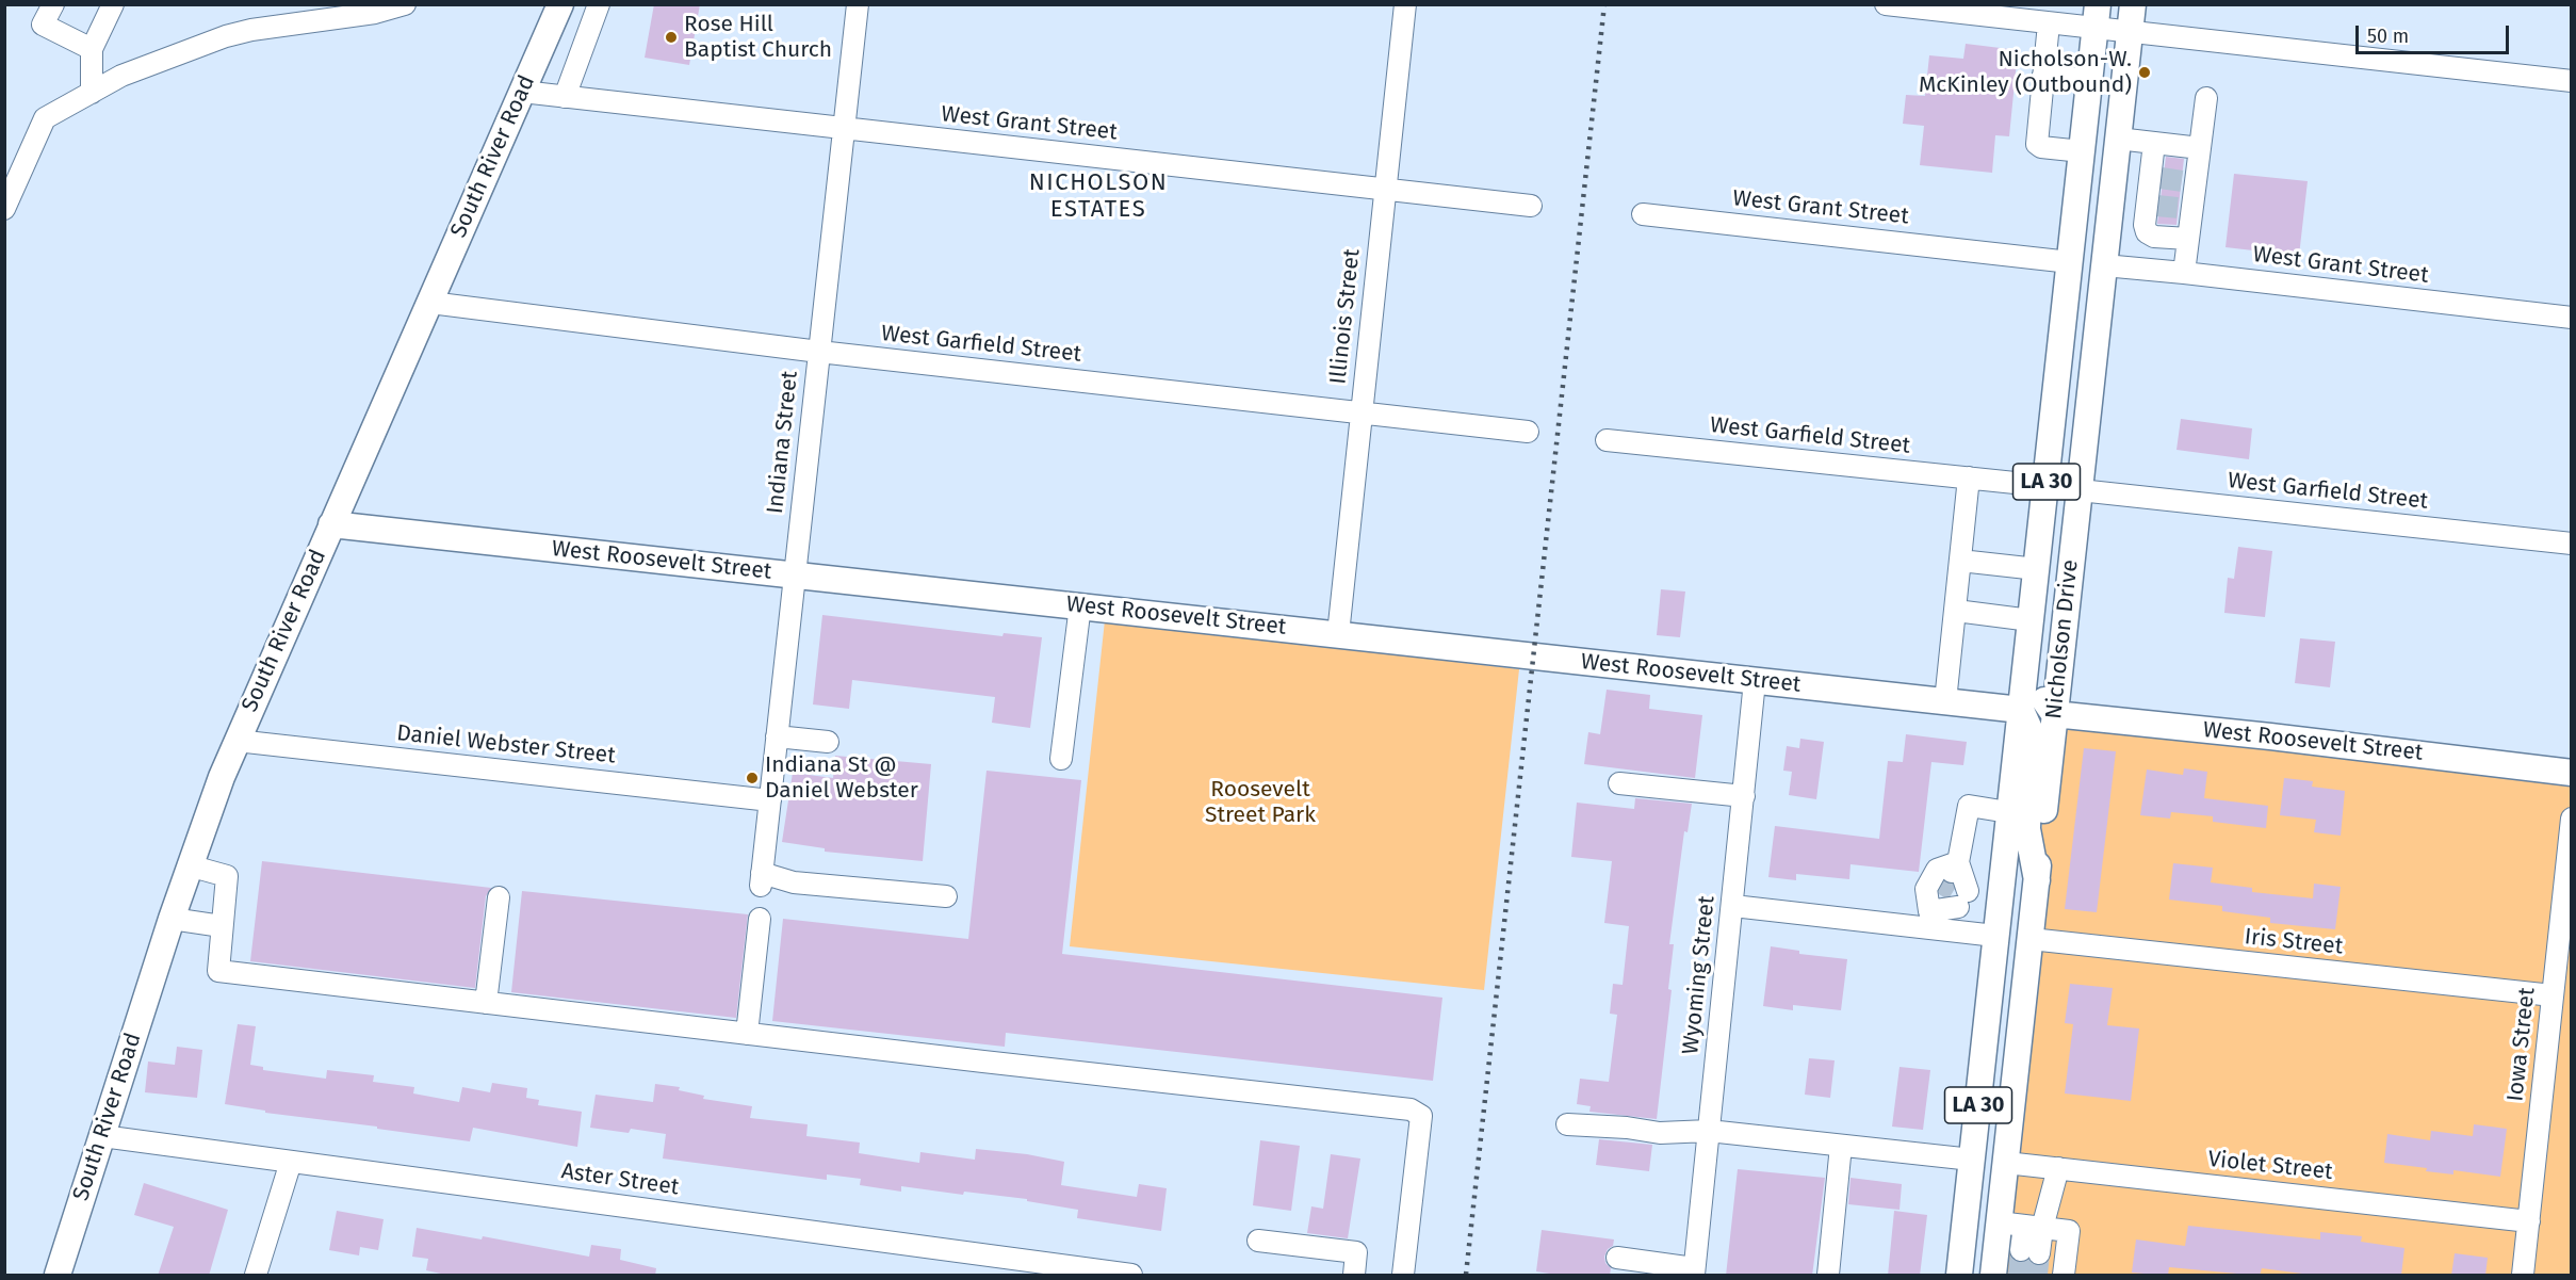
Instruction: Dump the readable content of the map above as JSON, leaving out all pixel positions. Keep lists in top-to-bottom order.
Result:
{
  "streets": {
    "main road": [
      "South River Road",
      "LA 30",
      "West Roosevelt Street",
      "Nicholson Drive"
    ],
    "street": [
      "West Grant Street",
      "Illinois Street",
      "West Garfield Street",
      "Indiana Street",
      "Daniel Webster Street",
      "Iris Street",
      "Wyoming Street",
      "Iowa Street",
      "Violet Street",
      "Aster Street"
    ]
  },
  "crossings": [
    ["West Grant Street", "South River Road"],
    ["West Grant Street", "Illinois Street"],
    ["West Grant Street", "Indiana Street"],
    ["West Grant Street", "Nicholson Drive"],
    ["South River Road", "West Garfield Street"],
    ["South River Road", "West Roosevelt Street"],
    ["South River Road", "Daniel Webster Street"],
    ["South River Road", "Aster Street"],
    ["Illinois Street", "West Garfield Street"],
    ["Illinois Street", "West Roosevelt Street"],
    ["West Garfield Street", "Indiana Street"],
    ["West Garfield Street", "Nicholson Drive"],
    ["Indiana Street", "West Roosevelt Street"],
    ["Indiana Street", "Daniel Webster Street"],
    ["West Roosevelt Street", "Nicholson Drive"],
    ["West Roosevelt Street", "Wyoming Street"],
    ["Nicholson Drive", "Iris Street"],
    ["Nicholson Drive", "Violet Street"],
    ["Iris Street", "Iowa Street"],
    ["Iowa Street", "Violet Street"]
  ],
  "districts": ["NICHOLSON ESTATES"],
  "parks": ["Roosevelt Street Park"],
  "places": ["Rose Hill Baptist Church", "Nicholson-W. McKinley (Outbound)", "Indiana St @ Daniel Webster"],
  "scale_bar": "50 m"
}
